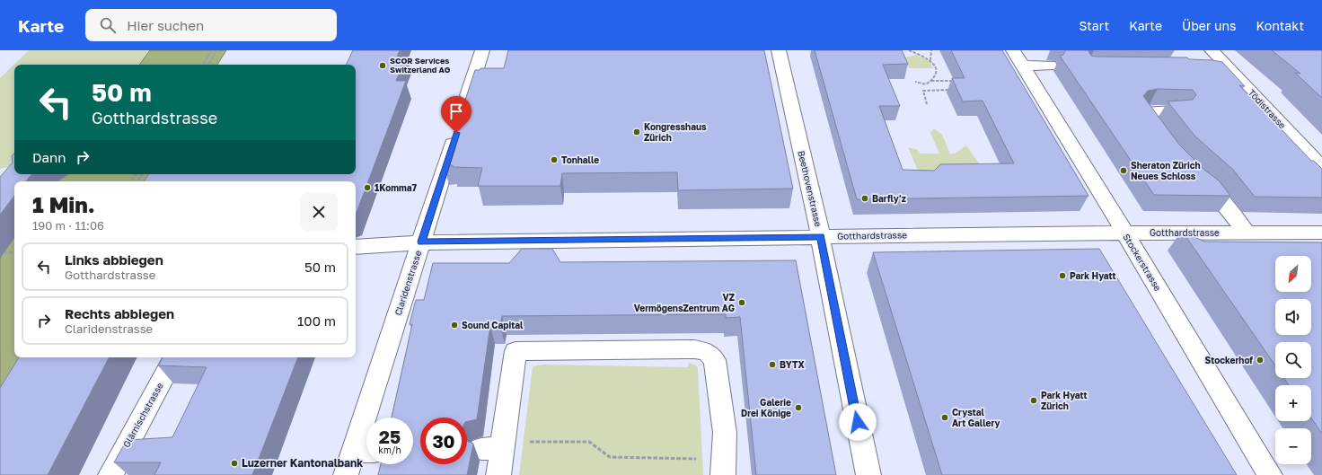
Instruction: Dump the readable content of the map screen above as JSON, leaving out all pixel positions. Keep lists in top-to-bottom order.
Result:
{
  "streets": {
    "street": [
      "Tödistrasse",
      "Beethovenstrasse",
      "Gotthardstrasse",
      "Stockerstrasse",
      "Claridenstrasse",
      "Glärnischstrasse"
    ]
  },
  "crossings": [
    ["Beethovenstrasse", "Gotthardstrasse"],
    ["Gotthardstrasse", "Stockerstrasse"],
    ["Gotthardstrasse", "Claridenstrasse"]
  ],
  "places": [
    "SCOR Services Switzerland AG",
    "Kongresshaus Zürich",
    "Tonhalle",
    "Sheraton Zürich Neues Schloss",
    "1Komma7",
    "Barfly'z",
    "Park Hyatt",
    "VZ VermögensZentrum AG",
    "Sound Capital",
    "Stockerhof",
    "BYTX",
    "Park Hyatt Zürich",
    "Galerie Drei Könige",
    "Crystal Art Gallery",
    "Luzerner Kantonalbank"
  ],
  "north": "bottom left",
  "page": {
    "header": "Karte",
    "search": "Hier suchen",
    "nav": [
      "Start",
      "Karte",
      "Über uns",
      "Kontakt"
    ],
    "turn": ["50 m", "Gotthardstrasse"],
    "then": "Dann",
    "heading": ["1 Min.", "190 m · 11:06"],
    "list": [
      {
        "name": "Links abbiegen",
        "note": "Gotthardstrasse",
        "value": "50 m"
      },
      {
        "name": "Rechts abbiegen",
        "note": "Claridenstrasse",
        "value": "100 m"
      }
    ],
    "map_buttons": ["+", "−"],
    "speed": "25 km/h",
    "limit": "30"
  }
}
